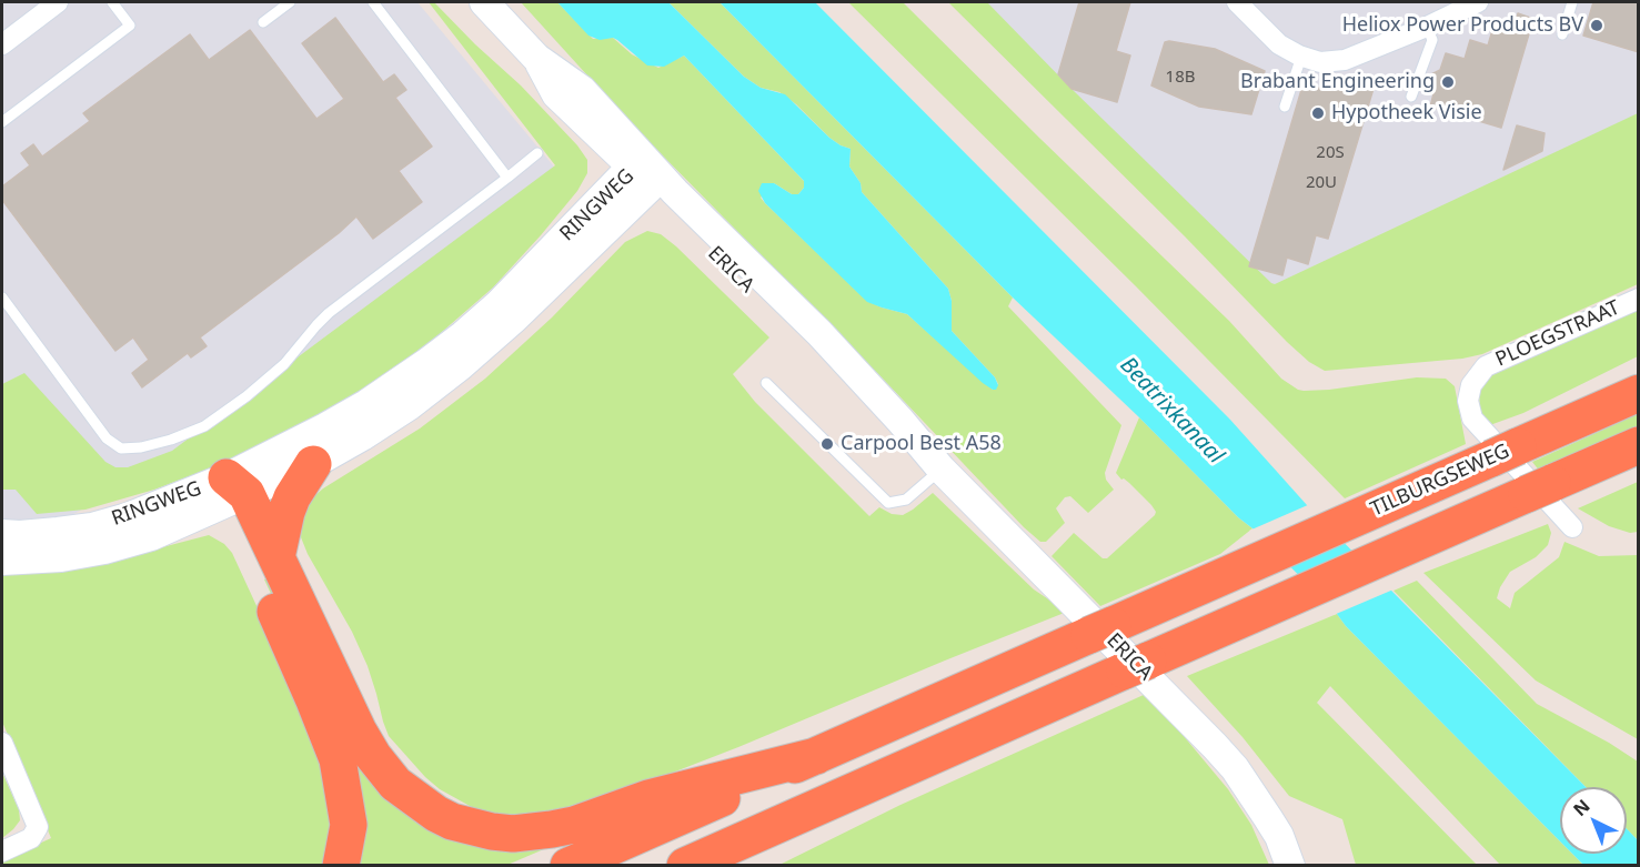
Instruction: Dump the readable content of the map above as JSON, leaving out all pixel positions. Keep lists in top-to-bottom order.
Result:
{
  "streets": {
    "highway": ["TILBURGSEWEG"],
    "main road": ["RINGWEG", "ERICA"],
    "street": ["PLOEGSTRAAT"]
  },
  "crossings": [
    ["RINGWEG", "ERICA"]
  ],
  "water": ["Beatrixkanaal"],
  "places": [
    "Heliox Power Products BV",
    "Brabant Engineering",
    "Hypotheek Visie",
    "Carpool Best A58"
  ],
  "house_numbers": ["18B", "20S", "20U"],
  "north": "top left"
}
